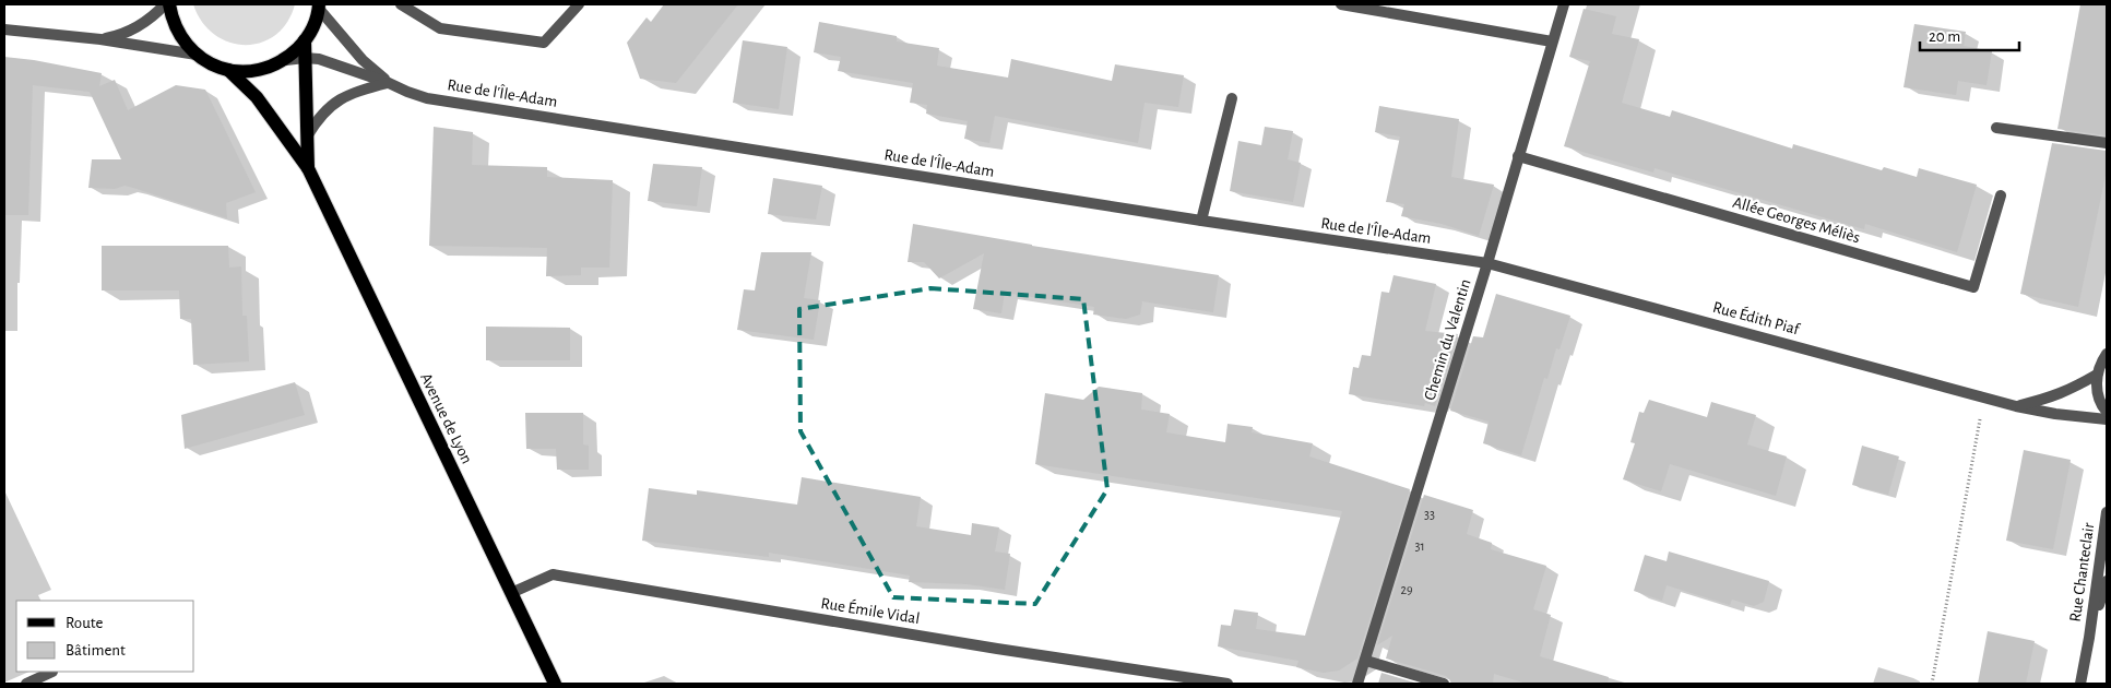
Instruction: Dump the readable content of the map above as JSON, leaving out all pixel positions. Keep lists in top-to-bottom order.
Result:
{
  "streets": {
    "main road": ["Avenue de Lyon"],
    "street": [
      "Rue de l'Île-Adam",
      "Allée Georges Méliès",
      "Rue Édith Piaf",
      "Chemin du Valentin",
      "Rue Chanteclair",
      "Rue Émile Vidal"
    ]
  },
  "crossings": [
    ["Rue de l'Île-Adam", "Rue Édith Piaf"],
    ["Rue de l'Île-Adam", "Chemin du Valentin"],
    ["Allée Georges Méliès", "Chemin du Valentin"],
    ["Rue Édith Piaf", "Chemin du Valentin"],
    ["Avenue de Lyon", "Rue Émile Vidal"]
  ],
  "house_numbers": ["33", "31", "29"],
  "legend": ["Route", "Bâtiment"],
  "scale_bar": "20 m"
}
